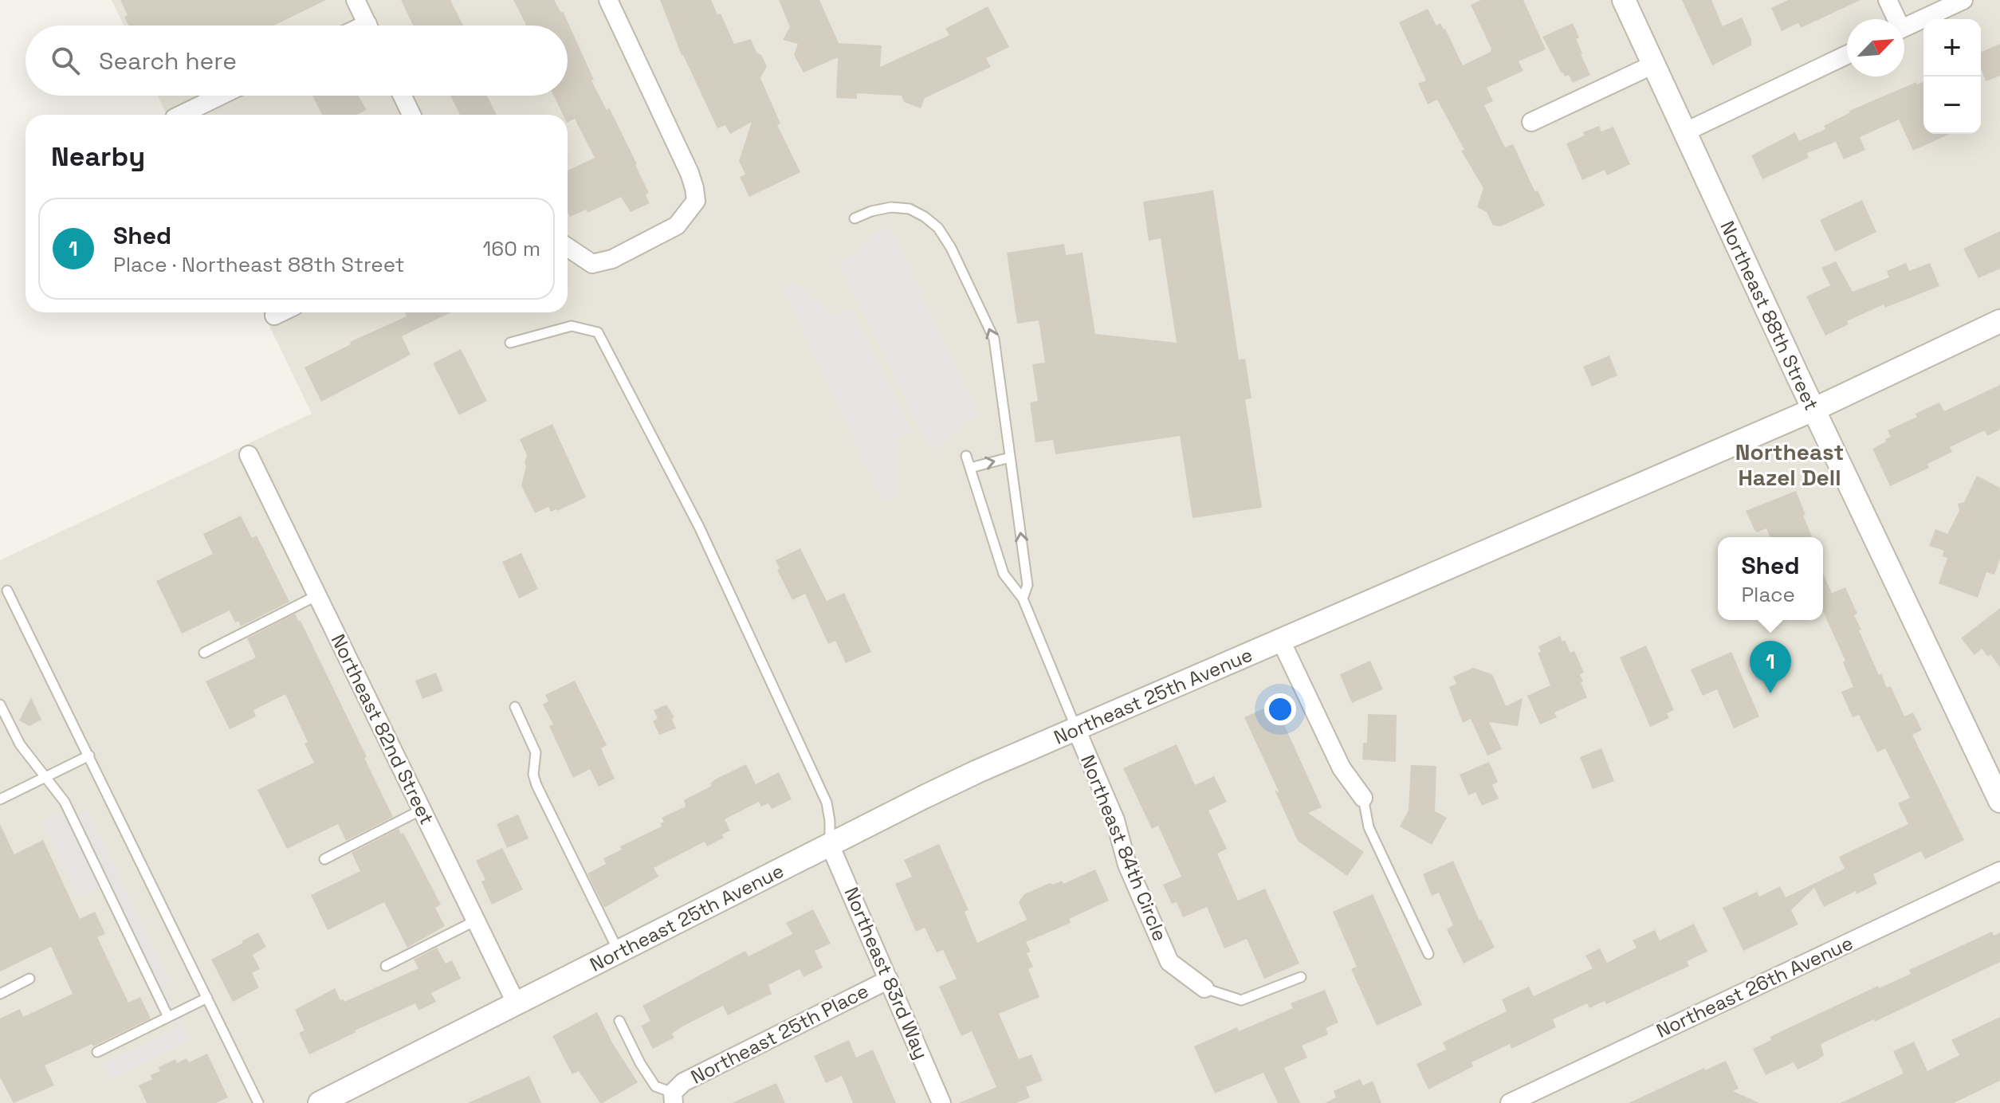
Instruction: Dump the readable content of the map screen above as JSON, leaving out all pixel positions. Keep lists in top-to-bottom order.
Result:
{
  "streets": {
    "street": [
      "Northeast 88th Street",
      "Northeast 25th Avenue",
      "Northeast 82nd Street",
      "Northeast 84th Circle",
      "Northeast 83rd Way",
      "Northeast 26th Avenue",
      "Northeast 25th Place"
    ]
  },
  "crossings": [
    ["Northeast 88th Street", "Northeast 25th Avenue"],
    ["Northeast 25th Avenue", "Northeast 82nd Street"],
    ["Northeast 25th Avenue", "Northeast 84th Circle"],
    ["Northeast 25th Avenue", "Northeast 83rd Way"],
    ["Northeast 83rd Way", "Northeast 25th Place"]
  ],
  "districts": ["Northeast Hazel Dell"],
  "north": "top right",
  "page": {
    "map_buttons": ["+", "−"],
    "search": "Search here",
    "heading": "Nearby",
    "list": [
      {
        "mark": "1",
        "name": "Shed",
        "note": "Place · Northeast 88th Street",
        "value": "160 m"
      }
    ],
    "popup": ["Shed", "Place"],
    "pins": "1"
  }
}
